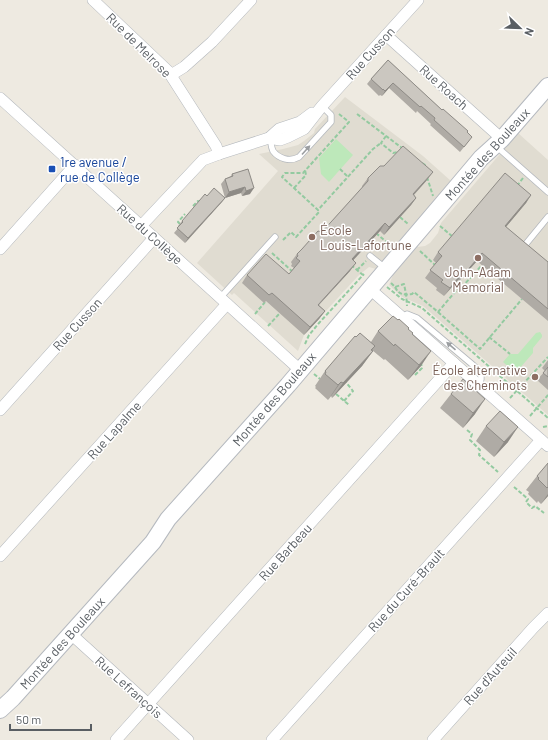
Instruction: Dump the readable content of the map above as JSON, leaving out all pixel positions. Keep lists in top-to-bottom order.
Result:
{
  "streets": {
    "street": [
      "Rue de Melrose",
      "Rue Cusson",
      "Rue Roach",
      "Montée des Bouleaux",
      "Rue du Collège",
      "Rue Lapalme",
      "Rue Barbeau",
      "Rue du Curé-Brault",
      "Rue d'Auteuil",
      "Rue Lefrançois"
    ]
  },
  "crossings": [
    ["Rue de Melrose", "Rue Cusson"],
    ["Rue Cusson", "Rue Roach"],
    ["Rue Cusson", "Rue du Collège"],
    ["Rue Roach", "Montée des Bouleaux"],
    ["Montée des Bouleaux", "Rue du Collège"],
    ["Montée des Bouleaux", "Rue Lefrançois"],
    ["Rue du Collège", "Rue Lapalme"],
    ["Rue Barbeau", "Rue Lefrançois"]
  ],
  "places": {
    "transit": ["1re avenue / rue de Collège"],
    "other": ["École Louis-Lafortune", "John-Adam Memorial", "École alternative des Cheminots"]
  },
  "scale_bar": "50 m",
  "north": "bottom right"
}
